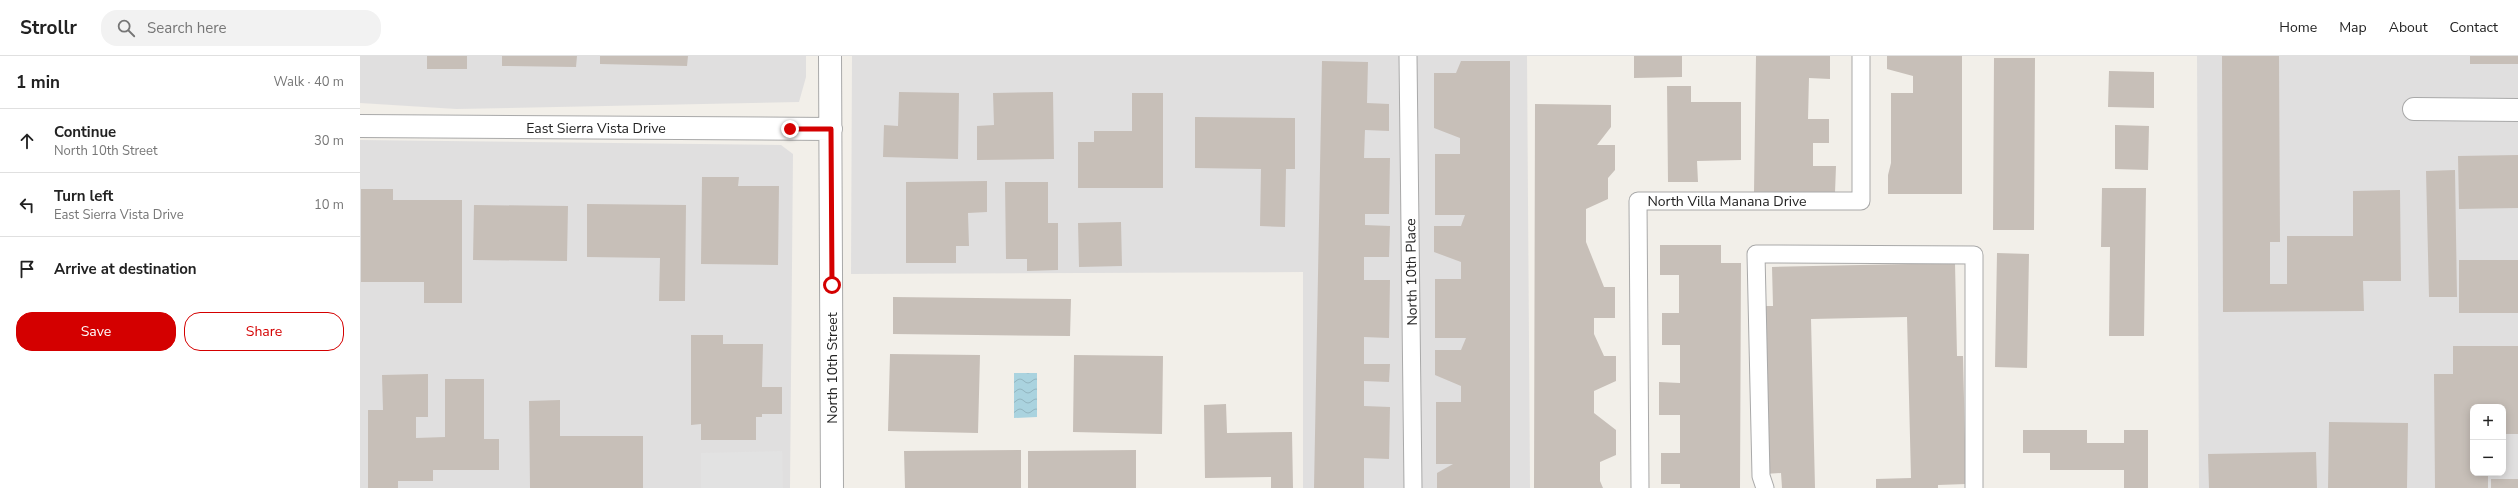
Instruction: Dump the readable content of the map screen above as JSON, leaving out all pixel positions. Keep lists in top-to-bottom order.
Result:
{
  "streets": {
    "street": ["East Sierra Vista Drive", "North 10th Street"],
    "lane": ["North Villa Manana Drive", "North 10th Place"]
  },
  "crossings": [
    ["East Sierra Vista Drive", "North 10th Street"]
  ],
  "page": {
    "header": "Strollr",
    "search": "Search here",
    "nav": [
      "Home",
      "Map",
      "About",
      "Contact"
    ],
    "heading": ["1 min", "Walk · 40 m"],
    "list": [
      ["Continue", "North 10th Street", "30 m"],
      ["Turn left", "East Sierra Vista Drive", "10 m"],
      "Arrive at destination"
    ],
    "buttons": ["Save", "Share"],
    "map_buttons": ["+", "−"]
  }
}
